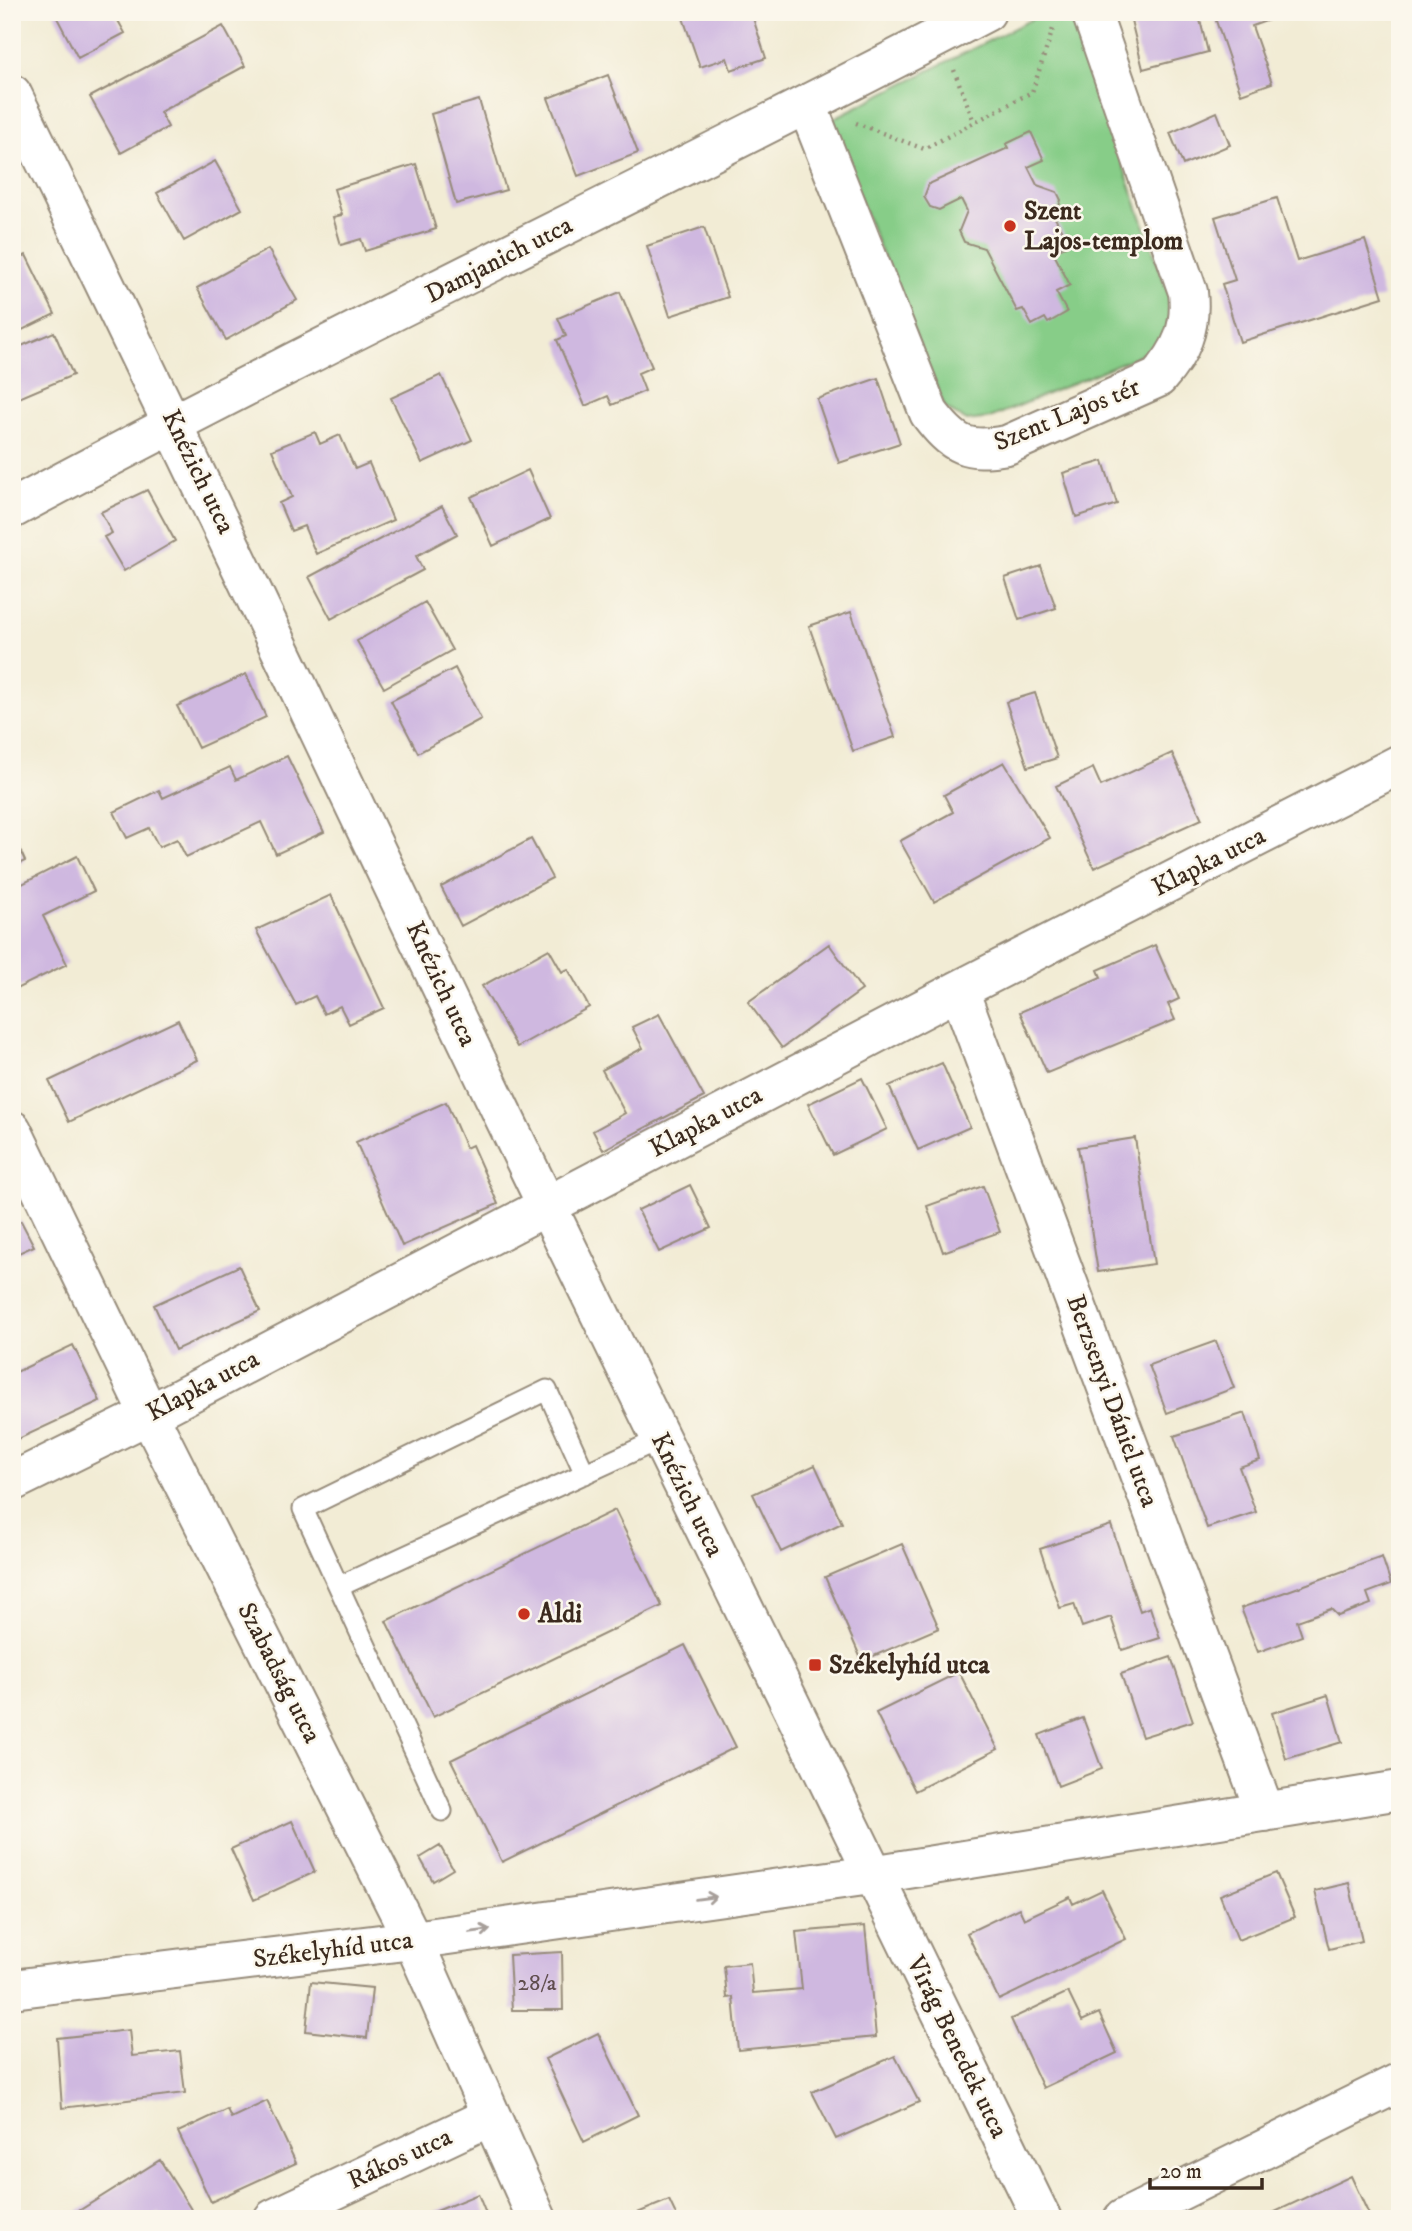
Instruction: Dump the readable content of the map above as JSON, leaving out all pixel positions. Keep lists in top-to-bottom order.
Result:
{
  "streets": {
    "street": [
      "Damjanich utca",
      "Szent Lajos tér",
      "Knézich utca",
      "Klapka utca",
      "Berzsenyi Dániel utca",
      "Szabadság utca",
      "Székelyhíd utca",
      "Virág Benedek utca",
      "Rákos utca"
    ]
  },
  "crossings": [
    ["Damjanich utca", "Szent Lajos tér"],
    ["Damjanich utca", "Knézich utca"],
    ["Knézich utca", "Klapka utca"],
    ["Knézich utca", "Székelyhíd utca"],
    ["Knézich utca", "Virág Benedek utca"],
    ["Klapka utca", "Berzsenyi Dániel utca"],
    ["Klapka utca", "Szabadság utca"],
    ["Berzsenyi Dániel utca", "Székelyhíd utca"],
    ["Szabadság utca", "Székelyhíd utca"],
    ["Szabadság utca", "Rákos utca"],
    ["Székelyhíd utca", "Virág Benedek utca"]
  ],
  "places": {
    "other": ["Szent Lajos-templom", "Aldi"],
    "transit": ["Székelyhíd utca"]
  },
  "house_numbers": ["28/a"],
  "scale_bar": "20 m"
}
